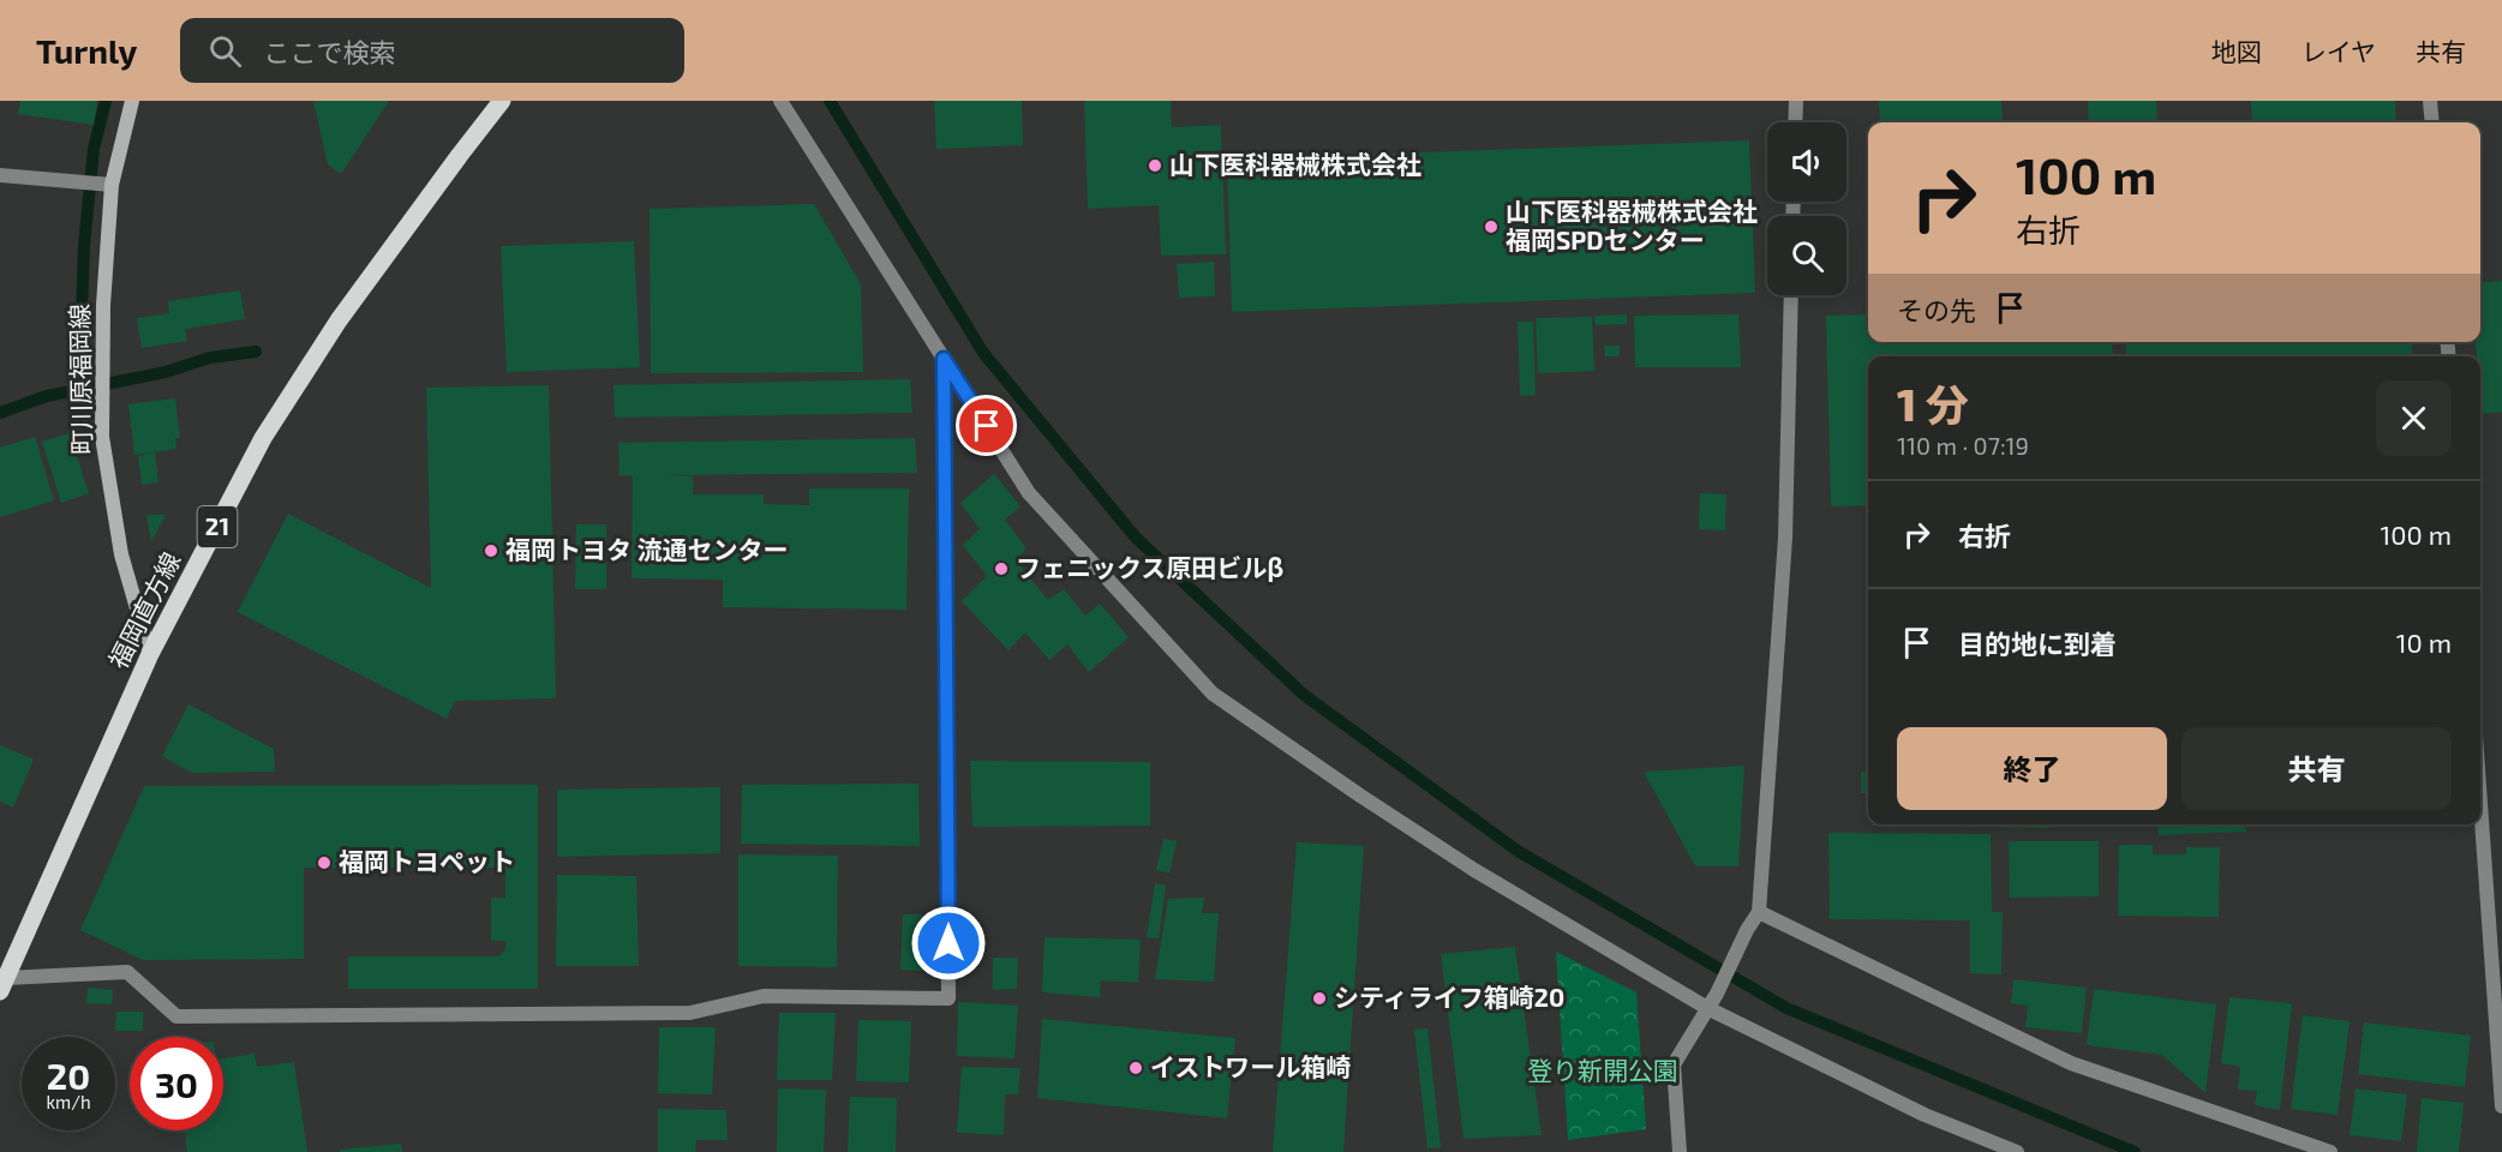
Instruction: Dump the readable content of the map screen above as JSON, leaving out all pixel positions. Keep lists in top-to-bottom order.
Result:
{
  "streets": {
    "main road": ["町川原福岡線", "21", "福岡直方線"]
  },
  "crossings": [
    ["町川原福岡線", "福岡直方線"]
  ],
  "parks": ["登り新開公園"],
  "places": [
    "山下医科器械株式会社",
    "山下医科器械株式会社 福岡SPDセンター",
    "福岡トヨタ 流通センター",
    "フェニックス原田ビルβ",
    "福岡トヨペット",
    "シティライフ箱崎20",
    "イストワール箱崎"
  ],
  "page": {
    "header": "Turnly",
    "search": "ここで検索",
    "nav": ["地図", "レイヤ", "共有"],
    "turn": ["100 m", "右折"],
    "then": "その先",
    "heading": ["1 分", "110 m · 07:19"],
    "list": [
      {
        "name": "右折",
        "value": "100 m"
      },
      {
        "name": "目的地に到着",
        "value": "10 m"
      }
    ],
    "buttons": ["終了", "共有"],
    "speed": "20 km/h",
    "limit": "30"
  }
}
